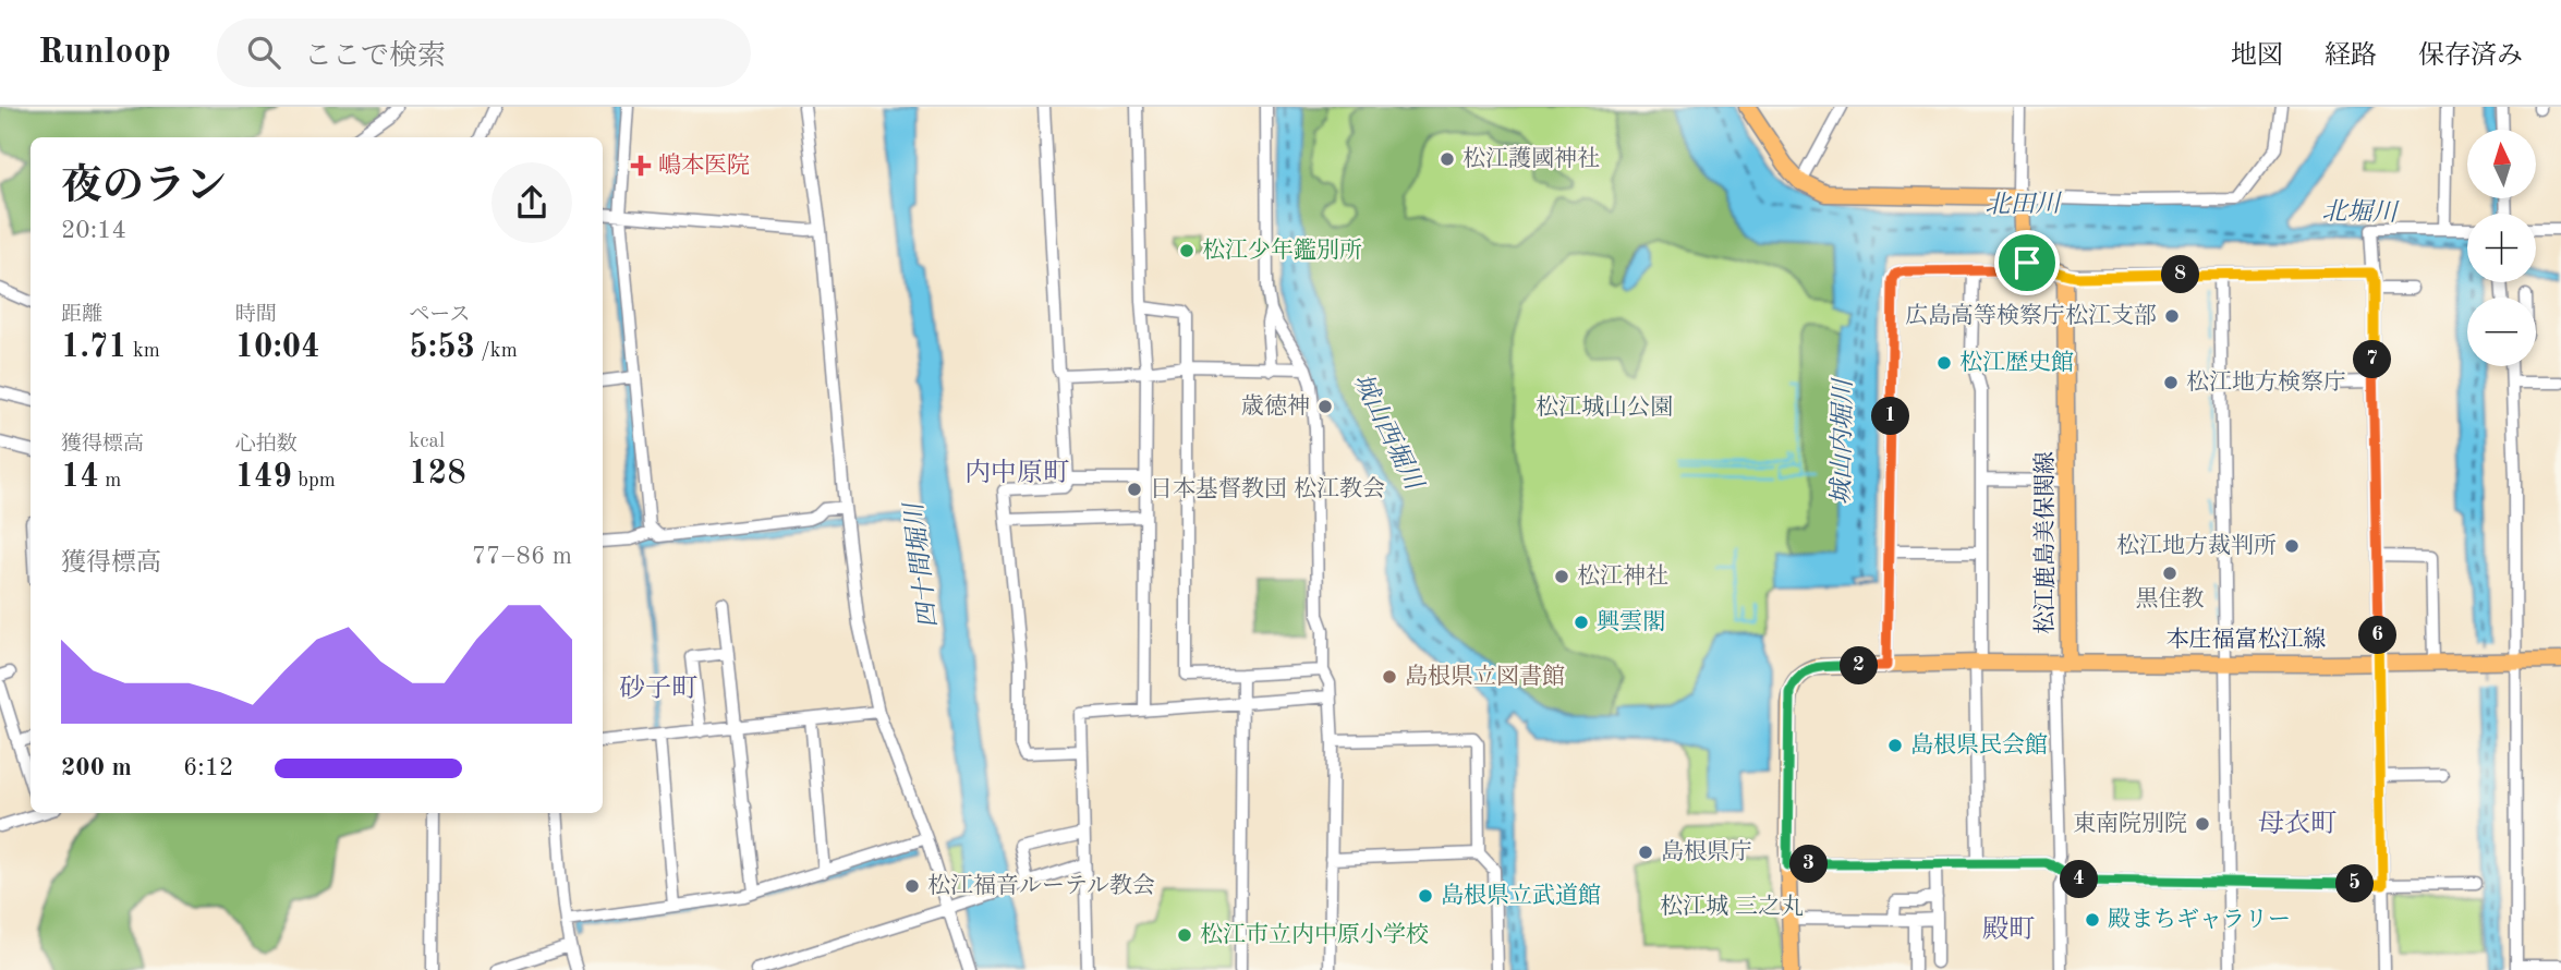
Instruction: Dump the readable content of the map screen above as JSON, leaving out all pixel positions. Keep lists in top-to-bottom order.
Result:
{
  "streets": {
    "main road": ["松江鹿島美保関線", "本庄福富松江線"]
  },
  "crossings": [
    ["松江鹿島美保関線", "本庄福富松江線"]
  ],
  "districts": [
    "内中原町",
    "砂子町",
    "母衣町",
    "殿町"
  ],
  "water": [
    "北田川",
    "北堀川",
    "城山西堀川",
    "城山内堀川",
    "四十間堀川"
  ],
  "parks": ["松江城山公園", "松江城 三之丸"],
  "places": {
    "other": [
      "松江護國神社",
      "松江少年鑑別所",
      "広島高等検察庁松江支部",
      "松江歴史館",
      "松江地方検察庁",
      "歳徳神",
      "日本基督教団 松江教会",
      "松江地方裁判所",
      "黒住教",
      "松江神社",
      "興雲閣",
      "島根県立図書館",
      "島根県民会館",
      "東南院別院",
      "島根県庁",
      "松江福音ルーテル教会",
      "島根県立武道館",
      "殿まちギャラリー",
      "松江市立内中原小学校"
    ],
    "health": ["嶋本医院"]
  },
  "north": "top",
  "page": {
    "header": "Runloop",
    "search": "ここで検索",
    "nav": ["地図", "経路", "保存済み"],
    "map_buttons": ["+", "−"],
    "heading": ["夜のラン", "20:14"],
    "pins": [
      "8",
      "7",
      "1",
      "6",
      "2",
      "3",
      "4",
      "5"
    ],
    "stats": [
      ["距離", "1.71 km"],
      ["時間", "10:04"],
      ["ペース", "5:53 /km"],
      ["獲得標高", "14 m"],
      ["心拍数", "149 bpm"],
      ["kcal", "128"]
    ],
    "chart": ["獲得標高", "77–86 m"],
    "list": [
      {
        "name": "200 m",
        "note": "6:12"
      }
    ]
  }
}
